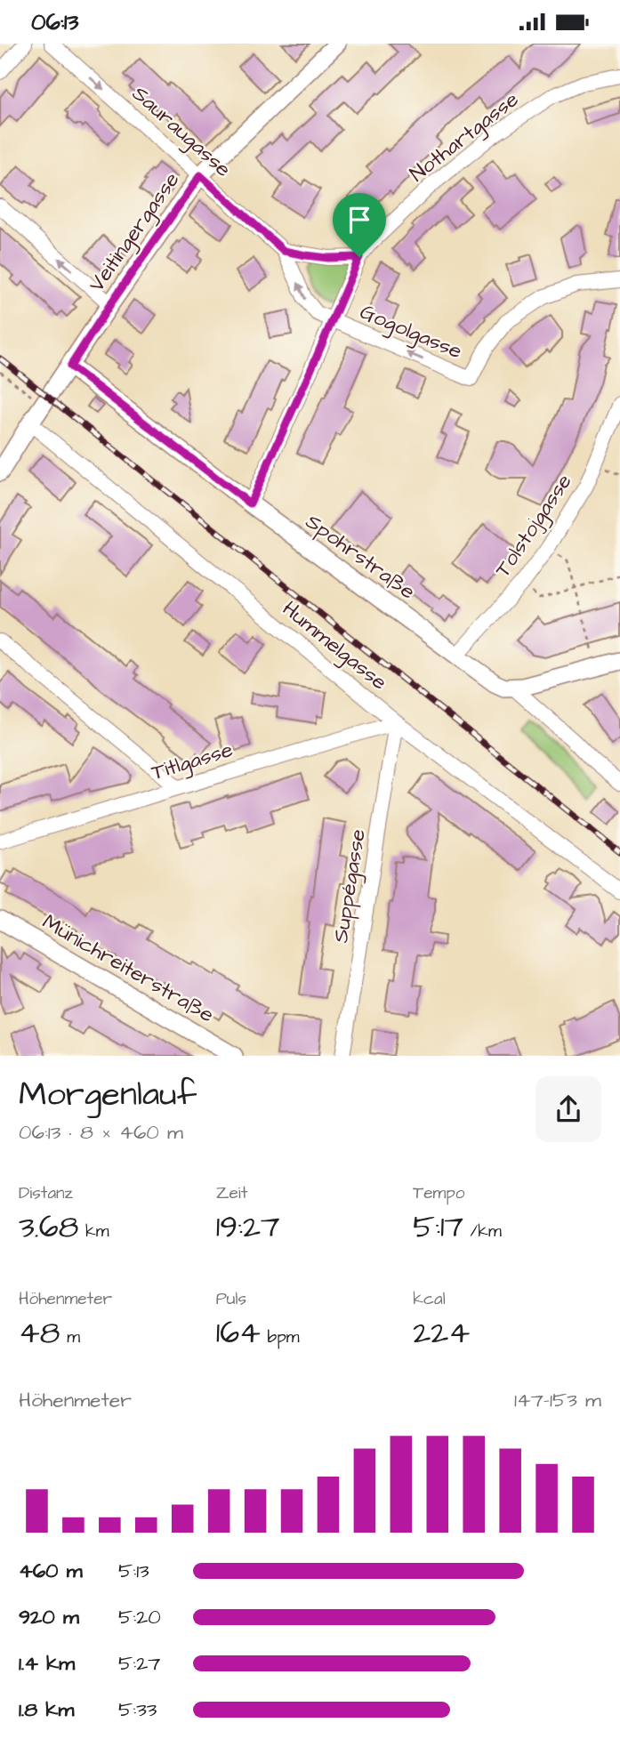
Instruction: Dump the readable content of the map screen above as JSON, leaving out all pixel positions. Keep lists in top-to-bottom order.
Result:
{
  "streets": {
    "street": [
      "Sauraugasse",
      "Nothartgasse",
      "Veitingergasse",
      "Gogolgasse",
      "Tolstojgasse",
      "Spohrstraße",
      "Hummelgasse",
      "Titlgasse",
      "Suppégasse",
      "Münichreiterstraße"
    ]
  },
  "crossings": [
    ["Sauraugasse", "Nothartgasse"],
    ["Sauraugasse", "Veitingergasse"],
    ["Sauraugasse", "Gogolgasse"],
    ["Nothartgasse", "Gogolgasse"],
    ["Nothartgasse", "Spohrstraße"],
    ["Veitingergasse", "Spohrstraße"],
    ["Veitingergasse", "Hummelgasse"],
    ["Tolstojgasse", "Spohrstraße"],
    ["Hummelgasse", "Titlgasse"],
    ["Hummelgasse", "Suppégasse"],
    ["Titlgasse", "Suppégasse"]
  ],
  "one_way": ["Gogolgasse"],
  "page": {
    "status": "06:13",
    "heading": ["Morgenlauf", "06:13 · 8 × 460 m"],
    "stats": [
      ["Distanz", "3.68 km"],
      ["Zeit", "19:27"],
      ["Tempo", "5:17 /km"],
      ["Höhenmeter", "48 m"],
      ["Puls", "164 bpm"],
      ["kcal", "224"]
    ],
    "chart": ["Höhenmeter", "147–153 m"],
    "list": [
      {
        "name": "460 m",
        "note": "5:13"
      },
      {
        "name": "920 m",
        "note": "5:20"
      },
      {
        "name": "1.4 km",
        "note": "5:27"
      },
      {
        "name": "1.8 km",
        "note": "5:33"
      }
    ]
  }
}
